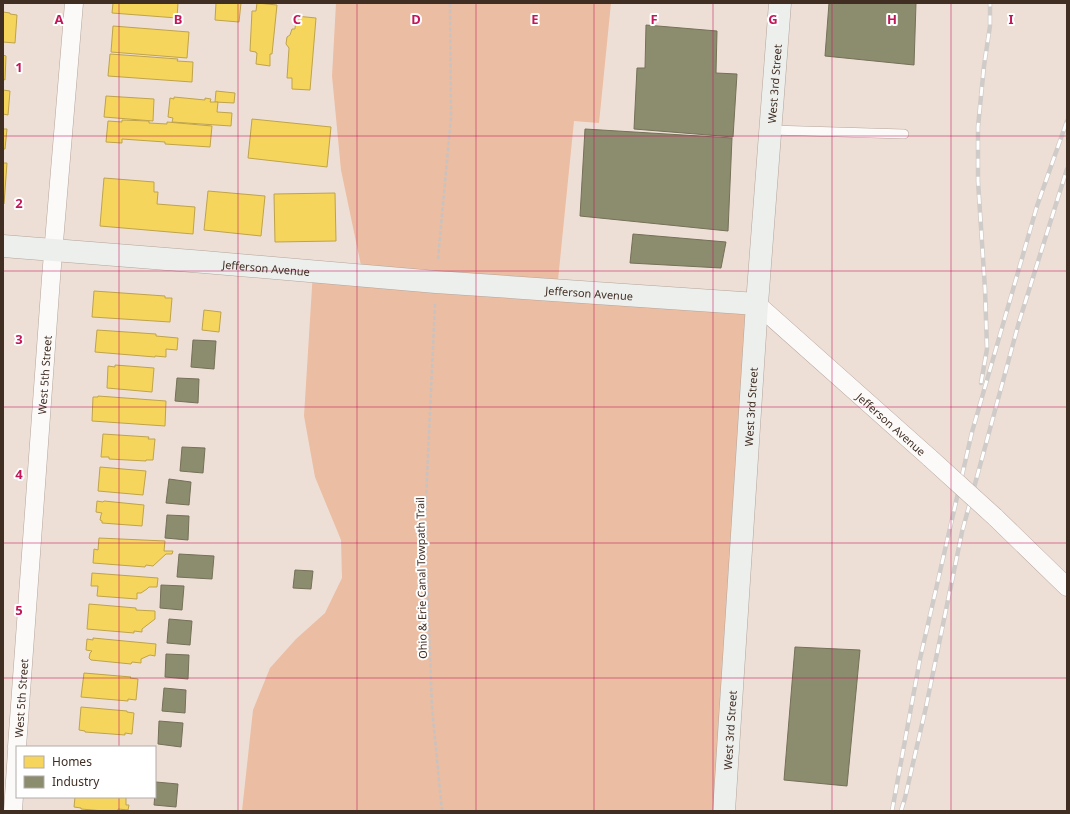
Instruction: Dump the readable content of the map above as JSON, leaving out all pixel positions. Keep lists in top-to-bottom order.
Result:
{
  "streets": {
    "street": ["West 3rd Street", "Jefferson Avenue", "West 5th Street"],
    "path": ["Ohio & Erie Canal Towpath Trail"]
  },
  "crossings": [
    ["West 3rd Street", "Jefferson Avenue"],
    ["Jefferson Avenue", "West 5th Street"]
  ],
  "legend": ["Homes", "Industry"],
  "grid": {
    "columns": [
      "A",
      "B",
      "C",
      "D",
      "E",
      "F",
      "G",
      "H",
      "I"
    ],
    "rows": [
      "1",
      "2",
      "3",
      "4",
      "5"
    ]
  }
}
